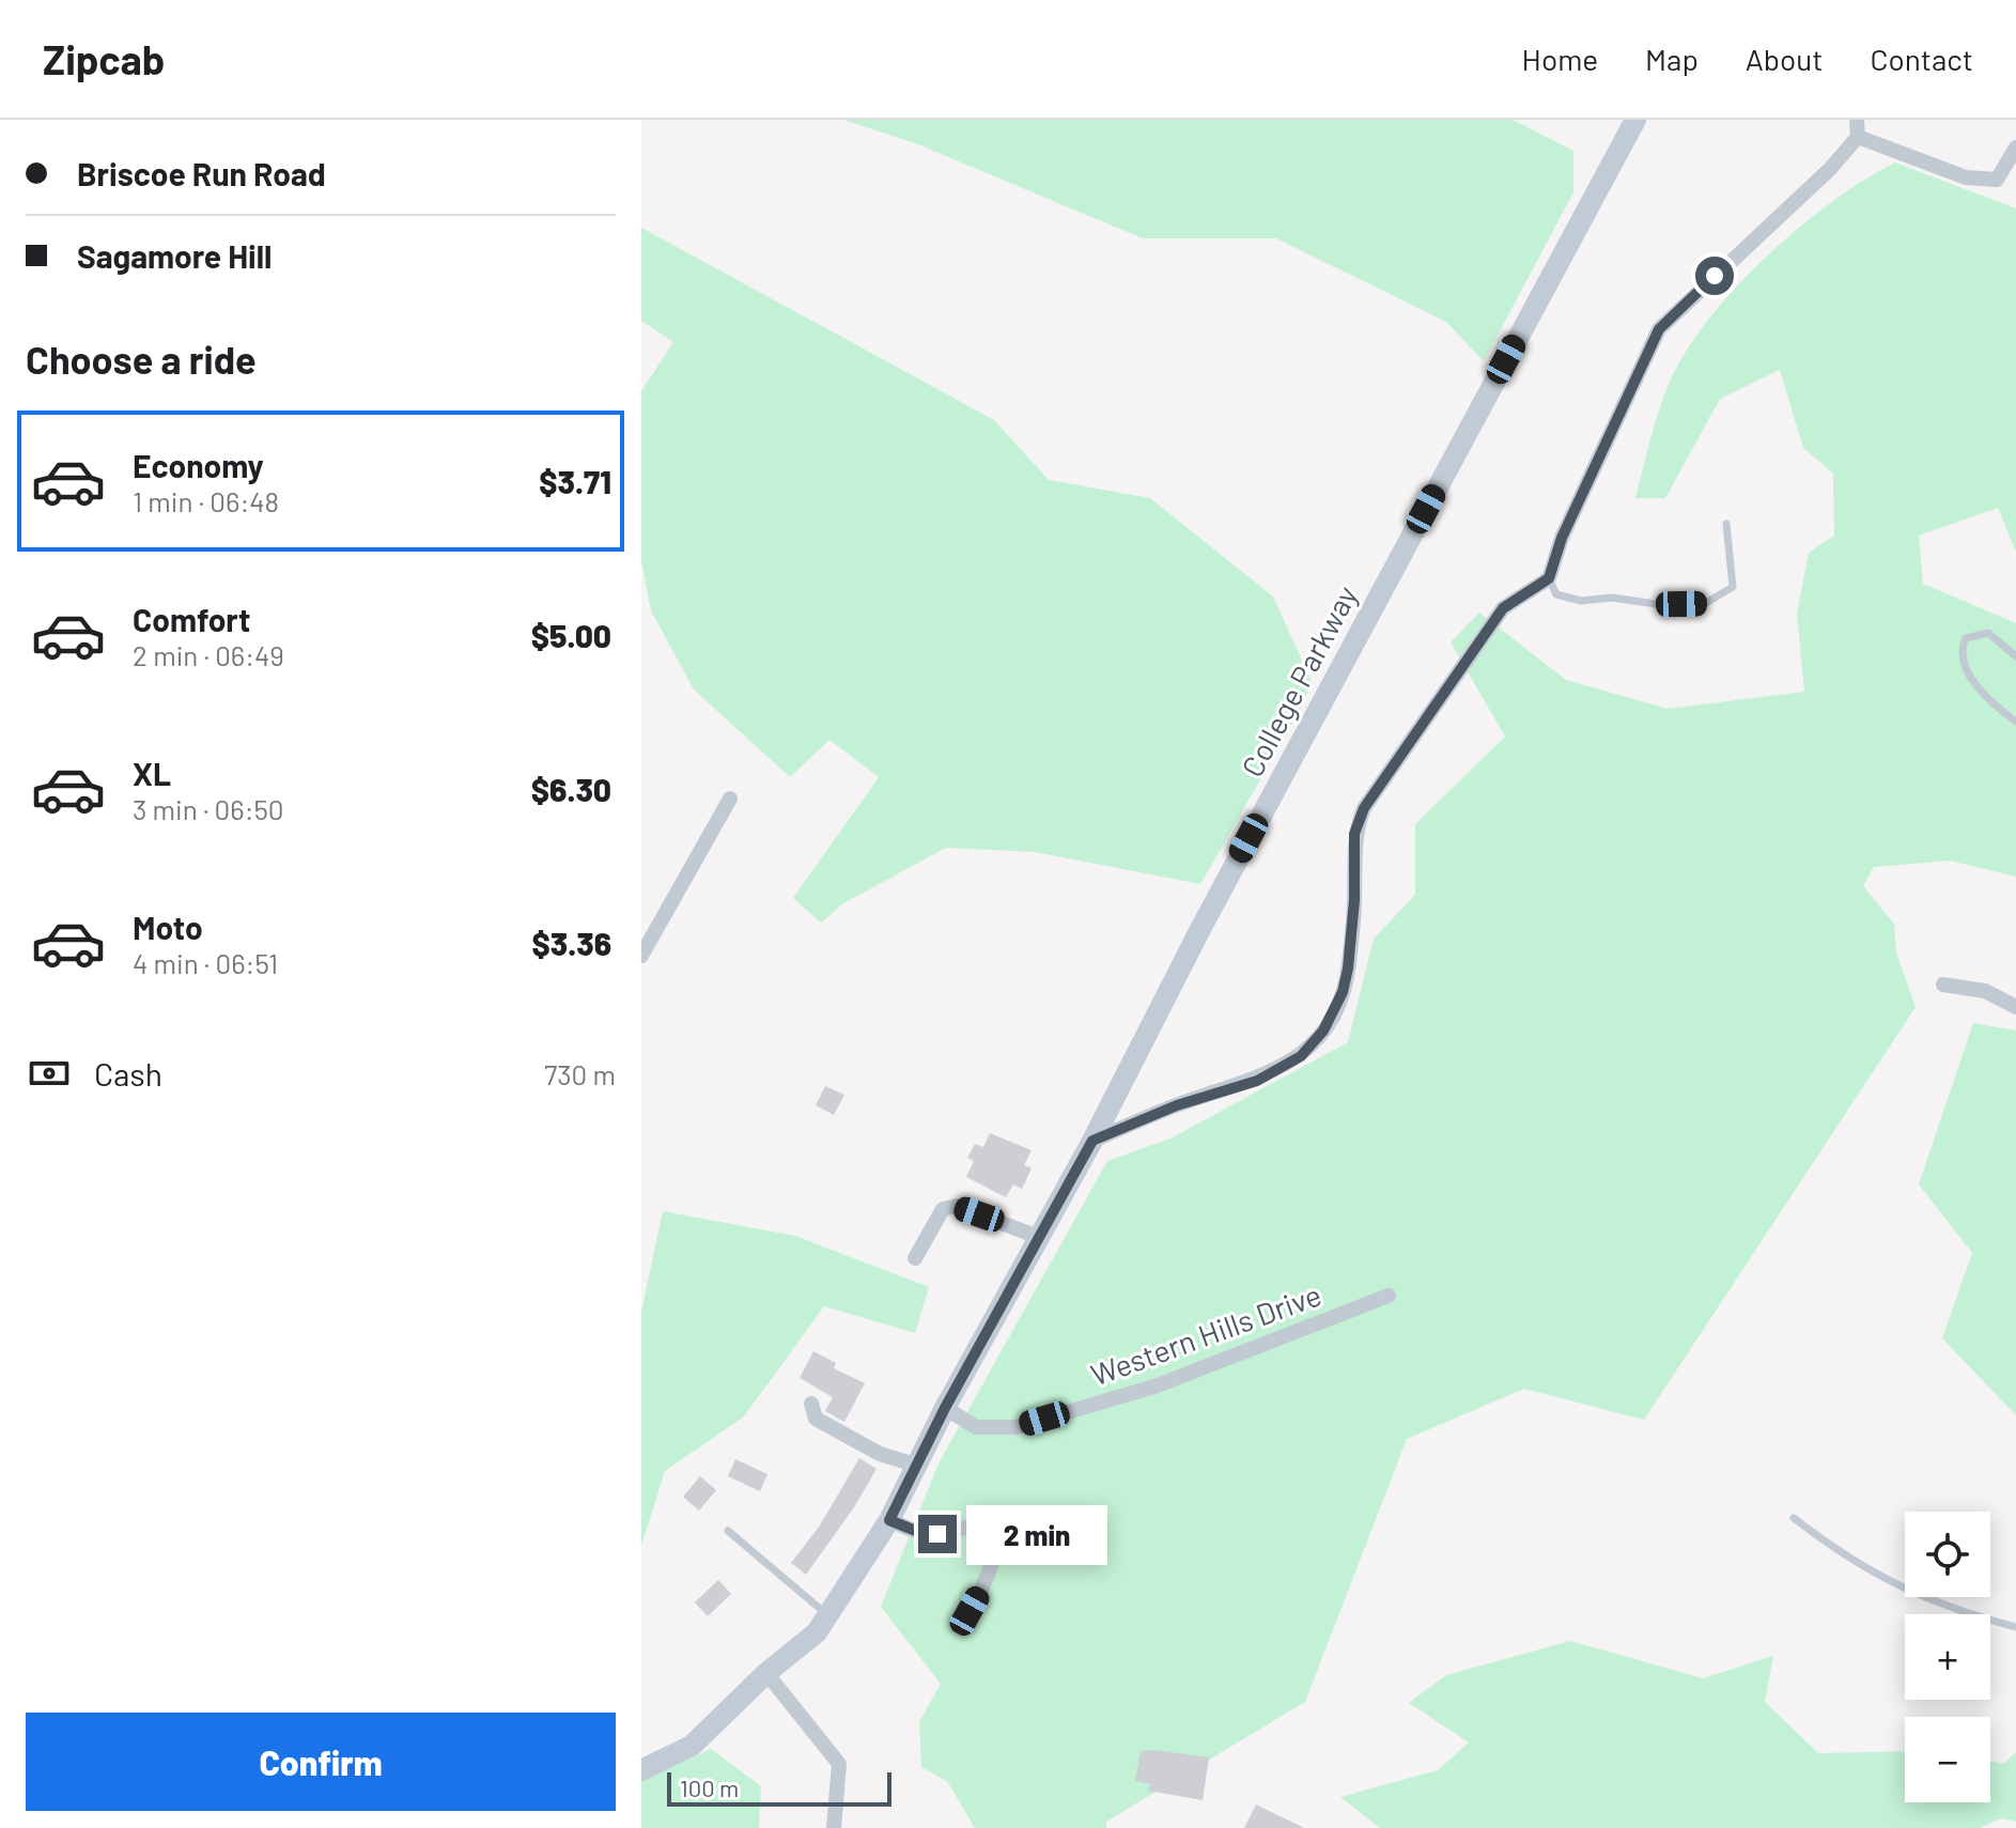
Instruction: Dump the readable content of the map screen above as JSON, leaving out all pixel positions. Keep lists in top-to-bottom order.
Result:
{
  "streets": {
    "street": ["College Parkway", "Western Hills Drive"]
  },
  "crossings": [
    ["College Parkway", "Western Hills Drive"]
  ],
  "scale_bar": "100 m",
  "page": {
    "header": "Zipcab",
    "nav": [
      "Home",
      "Map",
      "About",
      "Contact"
    ],
    "banner": ["Briscoe Run Road", "Sagamore Hill"],
    "heading": "Choose a ride",
    "list": [
      {
        "name": "Economy",
        "note": "1 min · 06:48",
        "value": "$3.71"
      },
      {
        "name": "Comfort",
        "note": "2 min · 06:49",
        "value": "$5.00"
      },
      {
        "name": "XL",
        "note": "3 min · 06:50",
        "value": "$6.30"
      },
      {
        "name": "Moto",
        "note": "4 min · 06:51",
        "value": "$3.36"
      }
    ],
    "pay": ["Cash", "730 m"],
    "bubble": "2 min",
    "map_buttons": ["+", "−"],
    "buttons": "Confirm",
    "scale": "100 m"
  }
}
